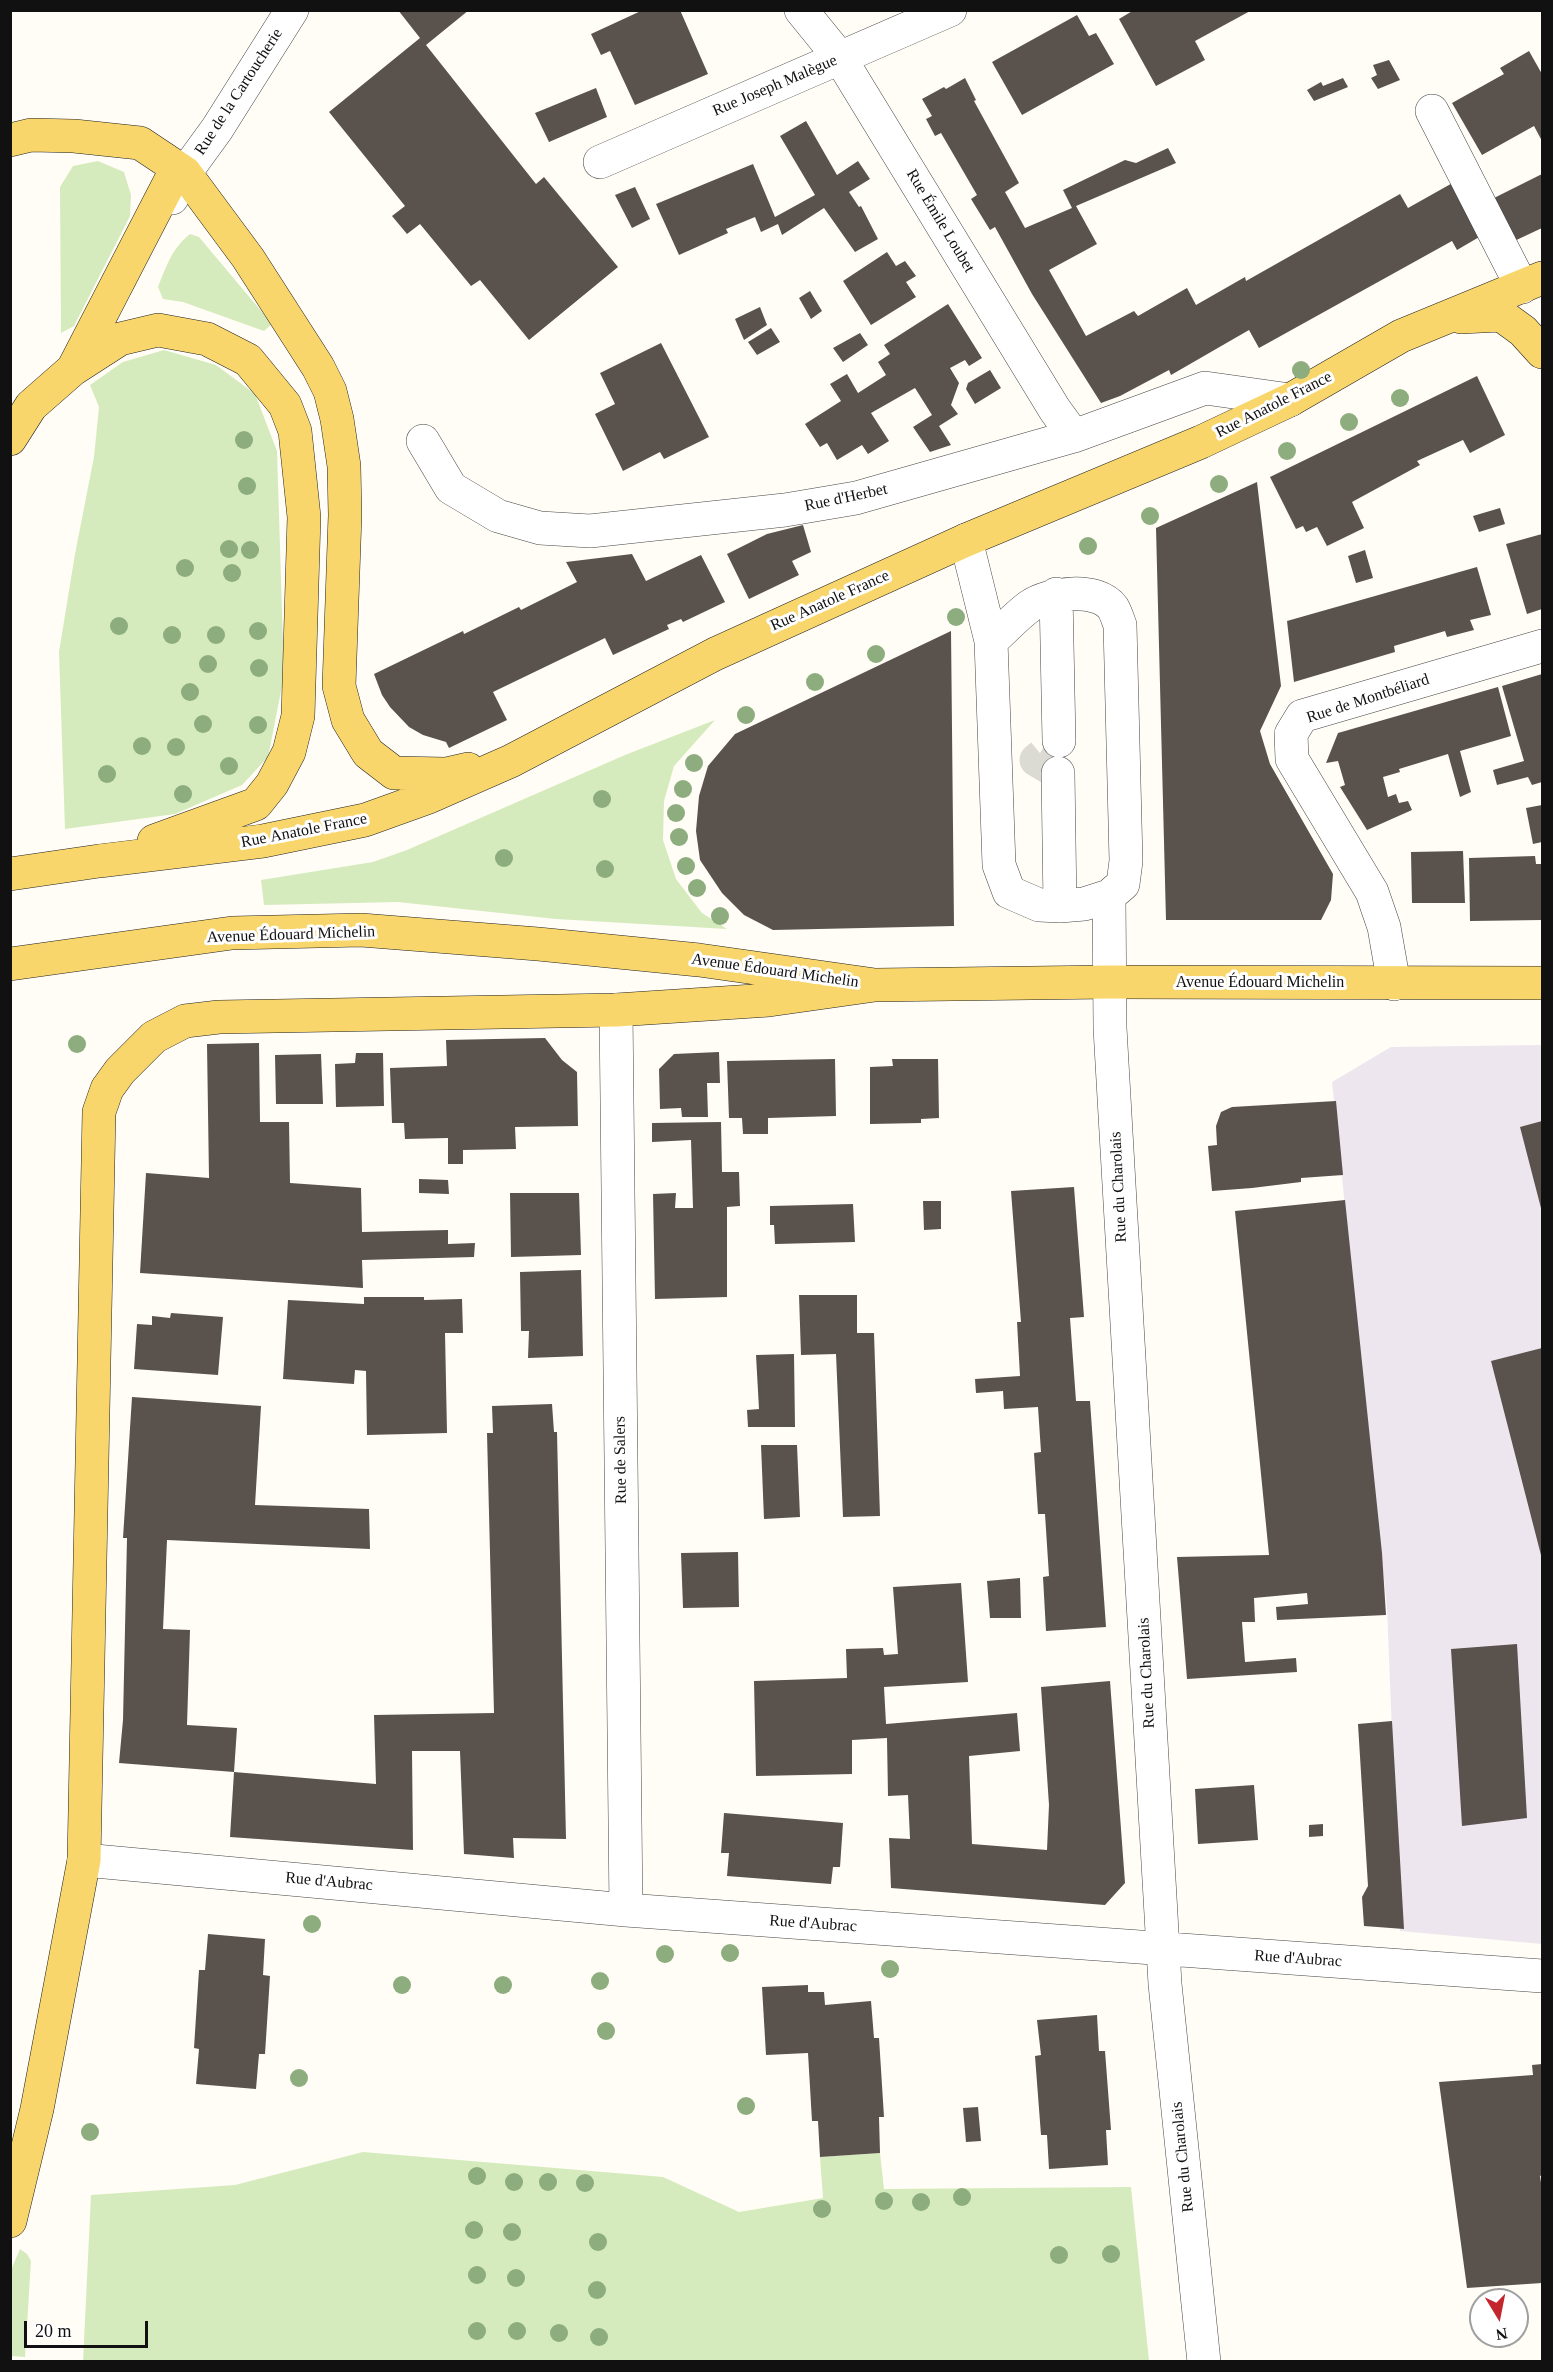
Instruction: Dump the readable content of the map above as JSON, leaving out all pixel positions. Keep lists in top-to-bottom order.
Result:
{
  "streets": {
    "main road": ["Rue Anatole France", "Avenue Édouard Michelin"],
    "street": [
      "Rue Joseph Malègue",
      "Rue de la Cartoucherie",
      "Rue Émile Loubet",
      "Rue d'Herbet",
      "Rue de Montbéliard",
      "Rue du Charolais",
      "Rue de Salers",
      "Rue d'Aubrac"
    ]
  },
  "crossings": [
    ["Rue Joseph Malègue", "Rue Émile Loubet"],
    ["Rue Émile Loubet", "Rue d'Herbet"],
    ["Rue Anatole France", "Rue d'Herbet"],
    ["Rue de Montbéliard", "Avenue Édouard Michelin"],
    ["Avenue Édouard Michelin", "Rue du Charolais"],
    ["Rue du Charolais", "Rue d'Aubrac"],
    ["Rue de Salers", "Rue d'Aubrac"]
  ],
  "scale_bar": "20 m",
  "north": "bottom"
}
